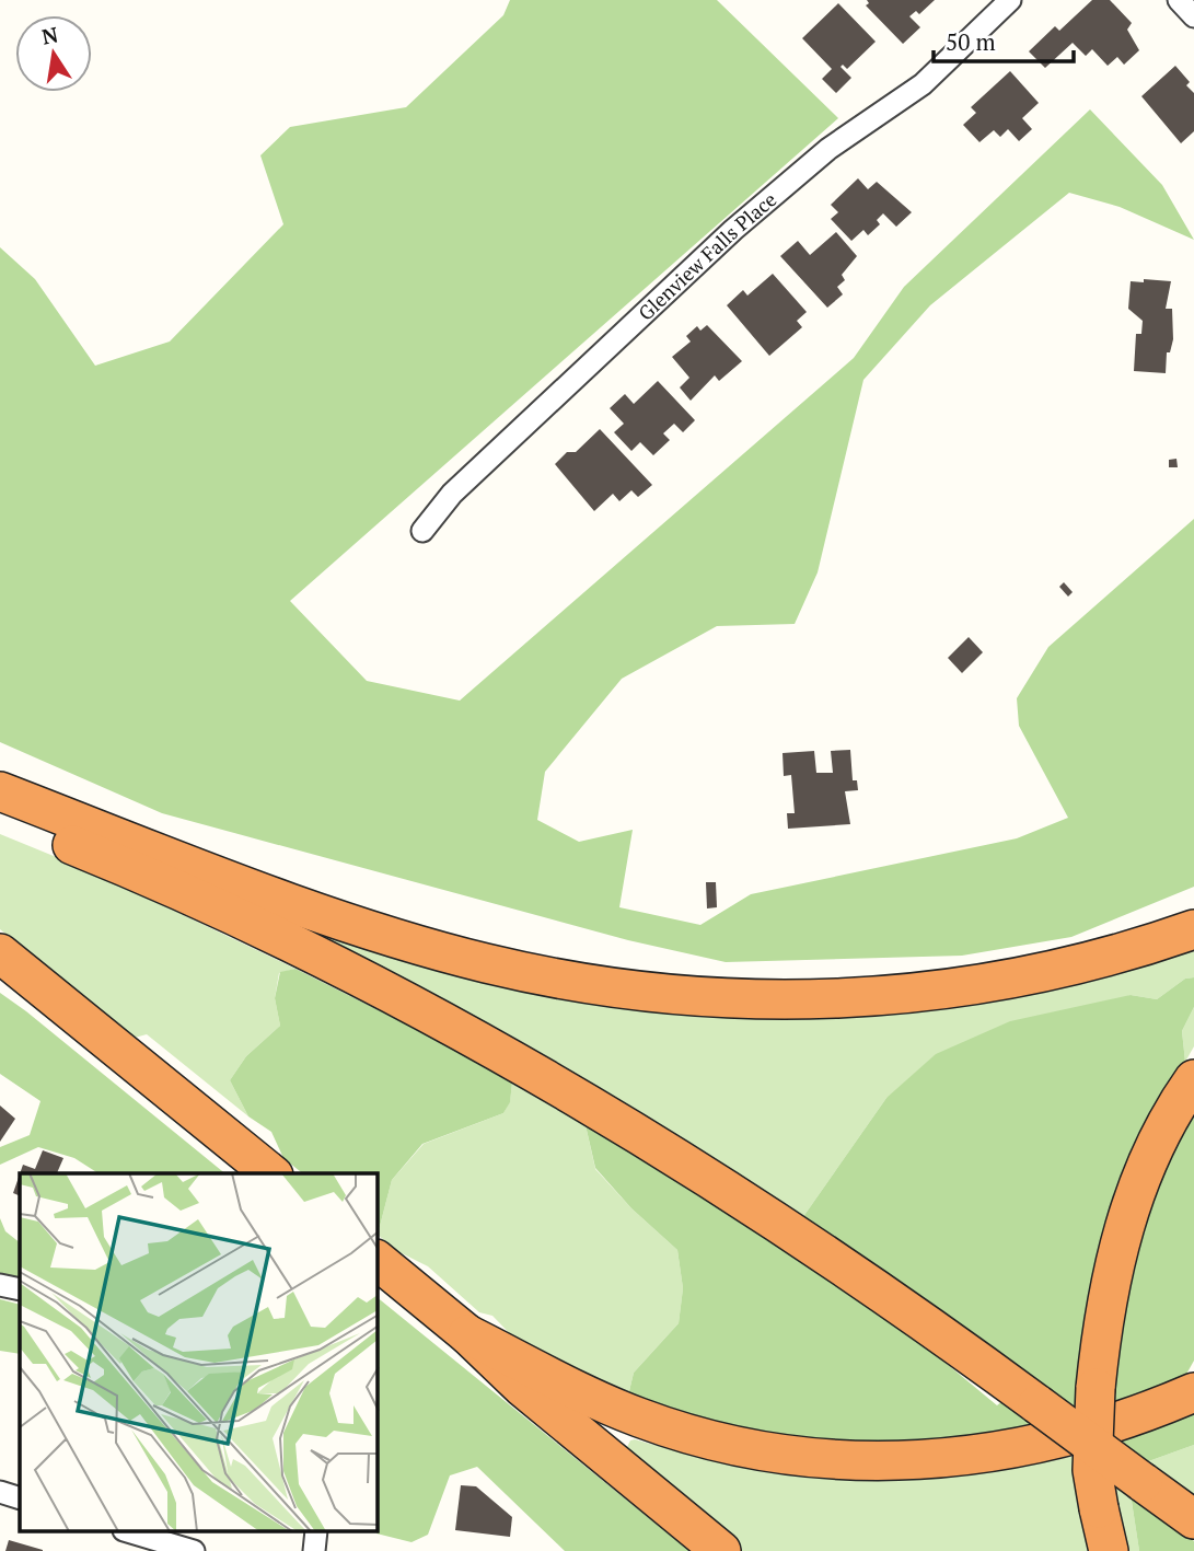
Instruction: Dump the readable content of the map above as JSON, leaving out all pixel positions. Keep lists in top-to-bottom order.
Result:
{
  "streets": {
    "street": ["Glenview Falls Place"]
  },
  "scale_bar": "50 m",
  "north": "top"
}
